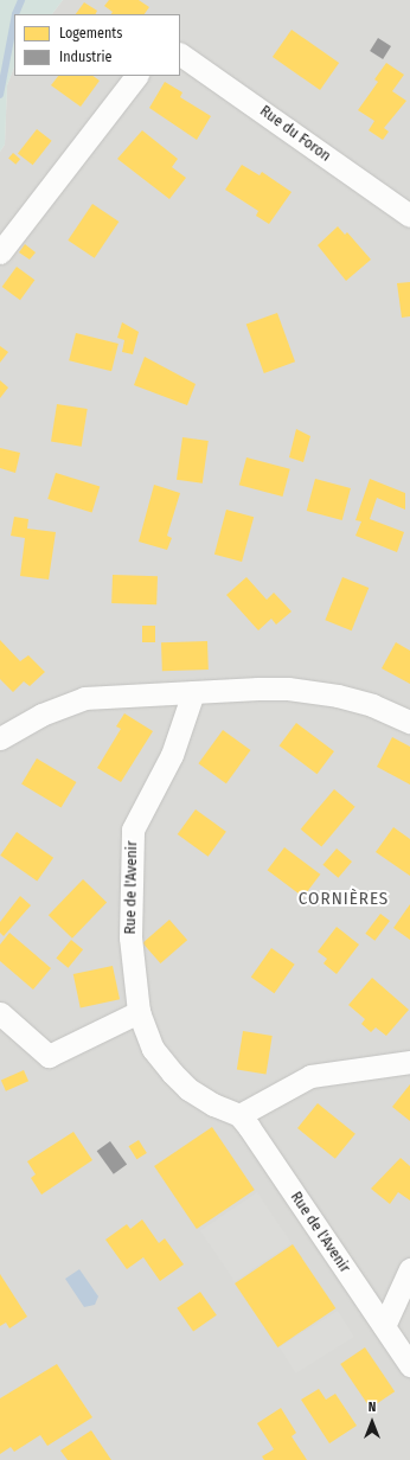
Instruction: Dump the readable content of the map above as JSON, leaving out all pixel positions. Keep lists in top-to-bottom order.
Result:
{
  "streets": {
    "street": ["Rue du Foron", "Rue de l'Avenir"]
  },
  "districts": ["CORNIÈRES"],
  "legend": ["Logements", "Industrie"],
  "north": "top"
}
